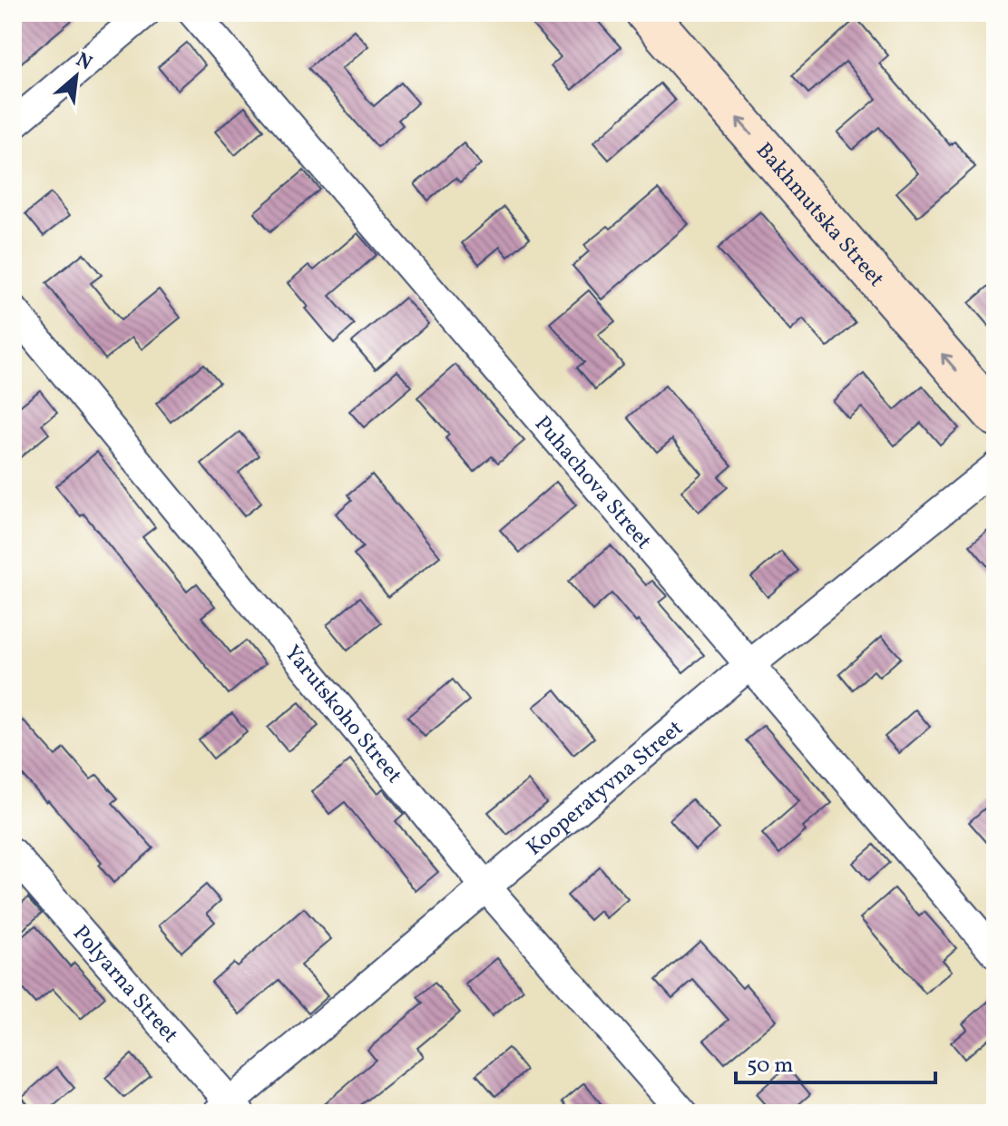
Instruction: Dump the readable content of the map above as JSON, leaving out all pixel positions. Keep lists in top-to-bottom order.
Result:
{
  "streets": {
    "street": [
      "Bakhmutska Street",
      "Puhachova Street",
      "Yarutskoho Street",
      "Kooperatyvna Street",
      "Polyarna Street"
    ]
  },
  "crossings": [
    ["Puhachova Street", "Kooperatyvna Street"],
    ["Yarutskoho Street", "Kooperatyvna Street"],
    ["Kooperatyvna Street", "Polyarna Street"]
  ],
  "one_way": ["Bakhmutska Street"],
  "scale_bar": "50 m",
  "north": "top right"
}
